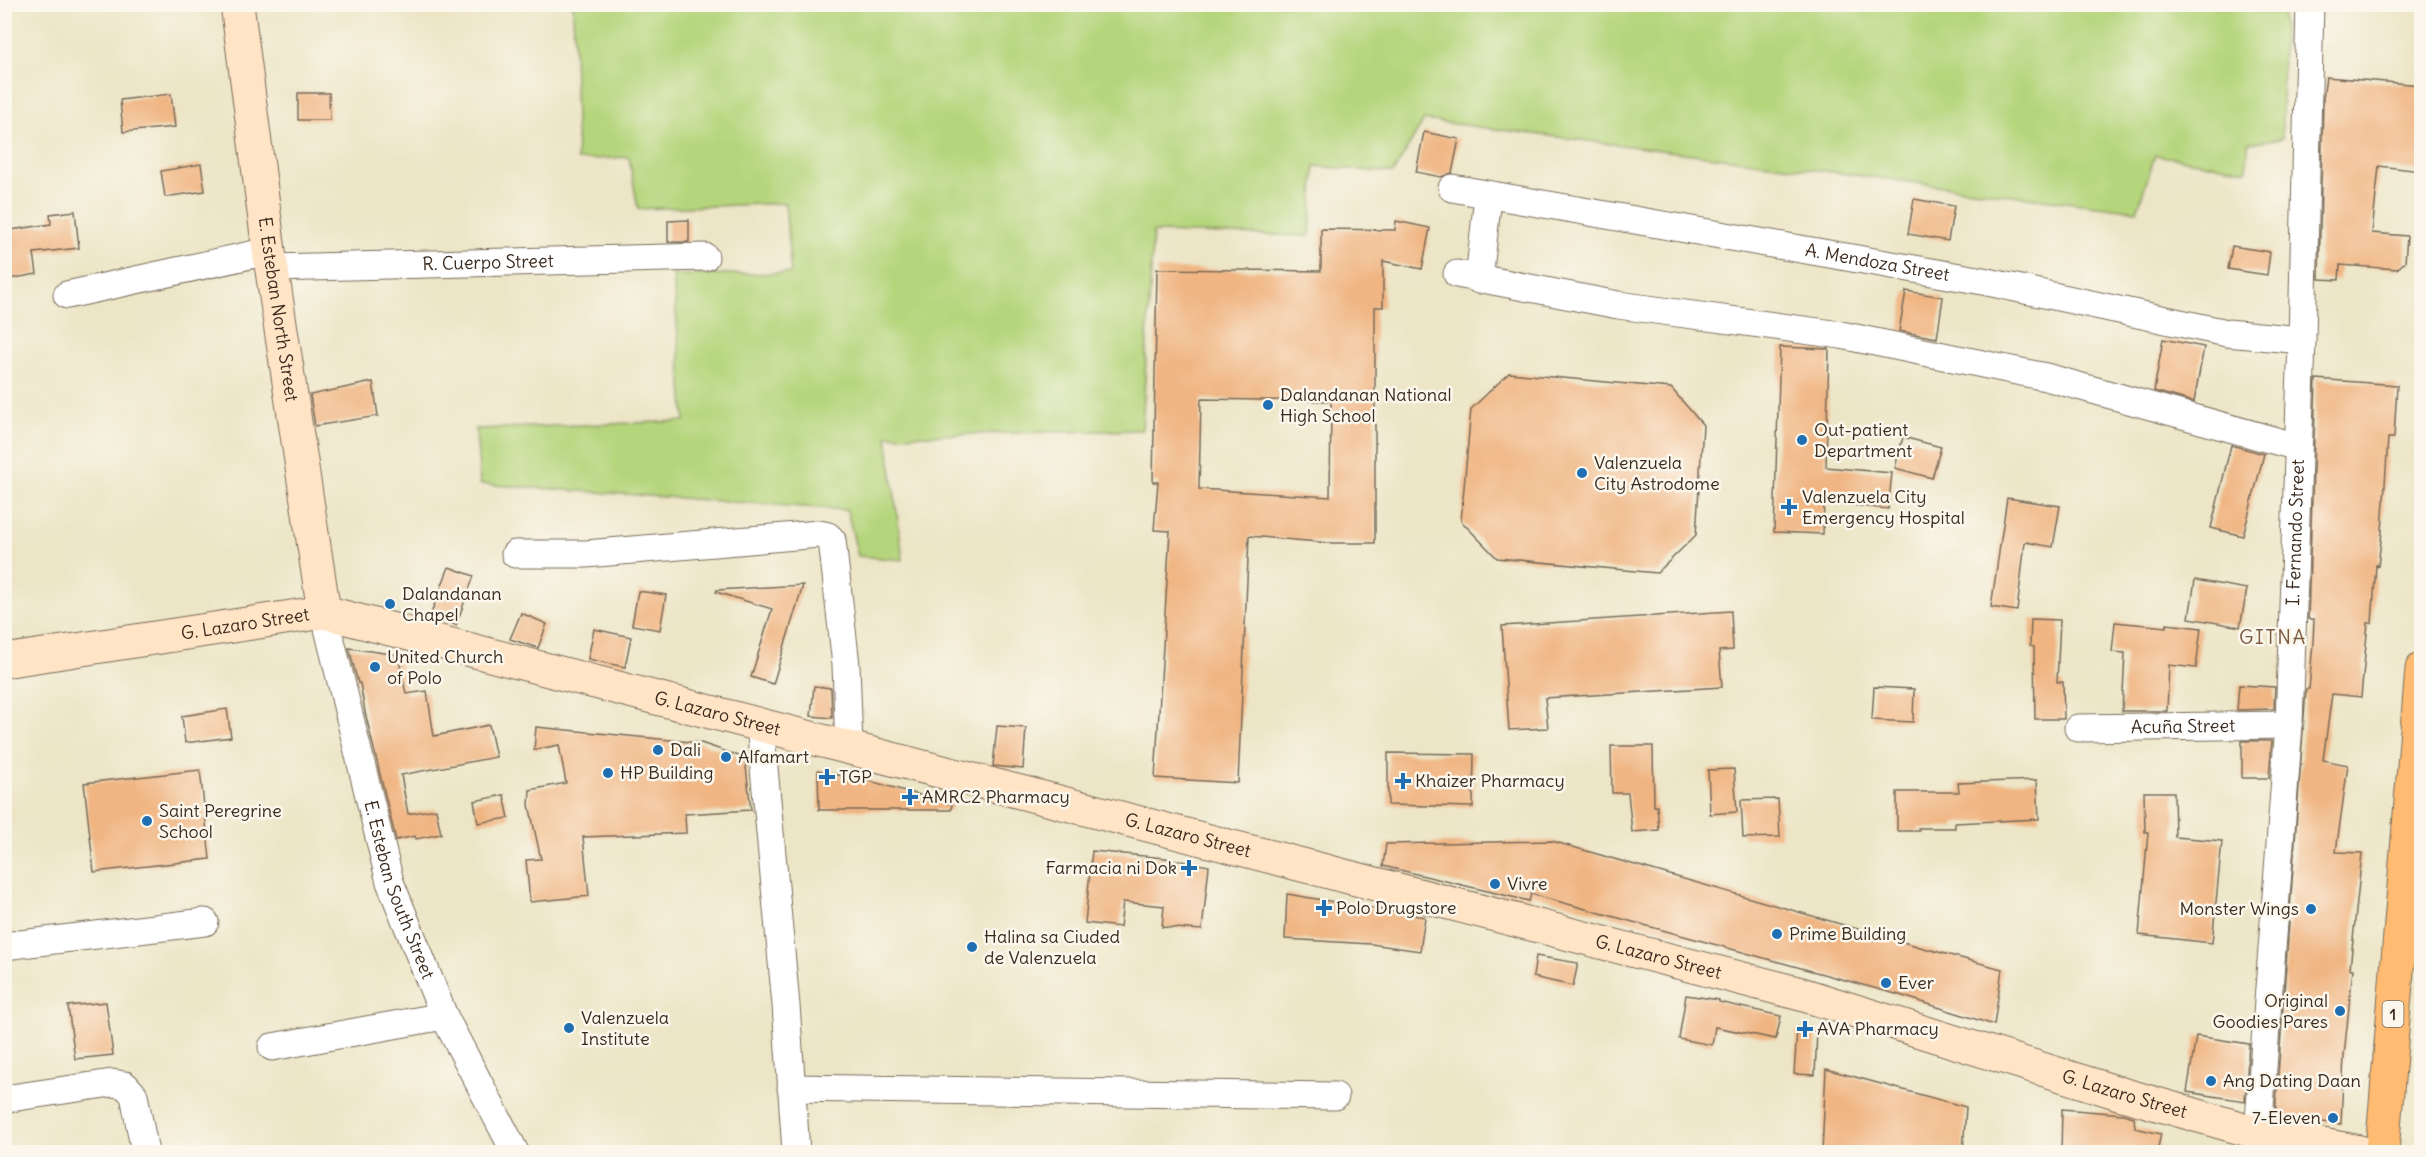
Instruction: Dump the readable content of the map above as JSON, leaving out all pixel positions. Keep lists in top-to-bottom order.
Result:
{
  "streets": {
    "highway": ["1"],
    "street": [
      "A. Mendoza Street",
      "R. Cuerpo Street",
      "E. Esteban North Street",
      "I. Fernando Street",
      "G. Lazaro Street",
      "Acuña Street",
      "E. Esteban South Street"
    ]
  },
  "crossings": [
    ["A. Mendoza Street", "I. Fernando Street"],
    ["R. Cuerpo Street", "E. Esteban North Street"],
    ["E. Esteban North Street", "G. Lazaro Street"],
    ["E. Esteban North Street", "E. Esteban South Street"],
    ["I. Fernando Street", "G. Lazaro Street"],
    ["I. Fernando Street", "Acuña Street"],
    ["G. Lazaro Street", "E. Esteban South Street"]
  ],
  "districts": ["GITNA"],
  "places": {
    "other": [
      "Dalandanan National High School",
      "Out-patient Department",
      "Valenzuela City Astrodome",
      "Dalandanan Chapel",
      "United Church of Polo",
      "Dali",
      "Alfamart",
      "HP Building",
      "Saint Peregrine School",
      "Vivre",
      "Monster Wings",
      "Prime Building",
      "Halina sa Ciuded de Valenzuela",
      "Ever",
      "Original Goodies Pares",
      "Valenzuela Institute",
      "Ang Dating Daan",
      "7-Eleven"
    ],
    "health": [
      "Valenzuela City Emergency Hospital",
      "TGP",
      "Khaizer Pharmacy",
      "AMRC2 Pharmacy",
      "Farmacia ni Dok",
      "Polo Drugstore",
      "AVA Pharmacy"
    ]
  }
}
